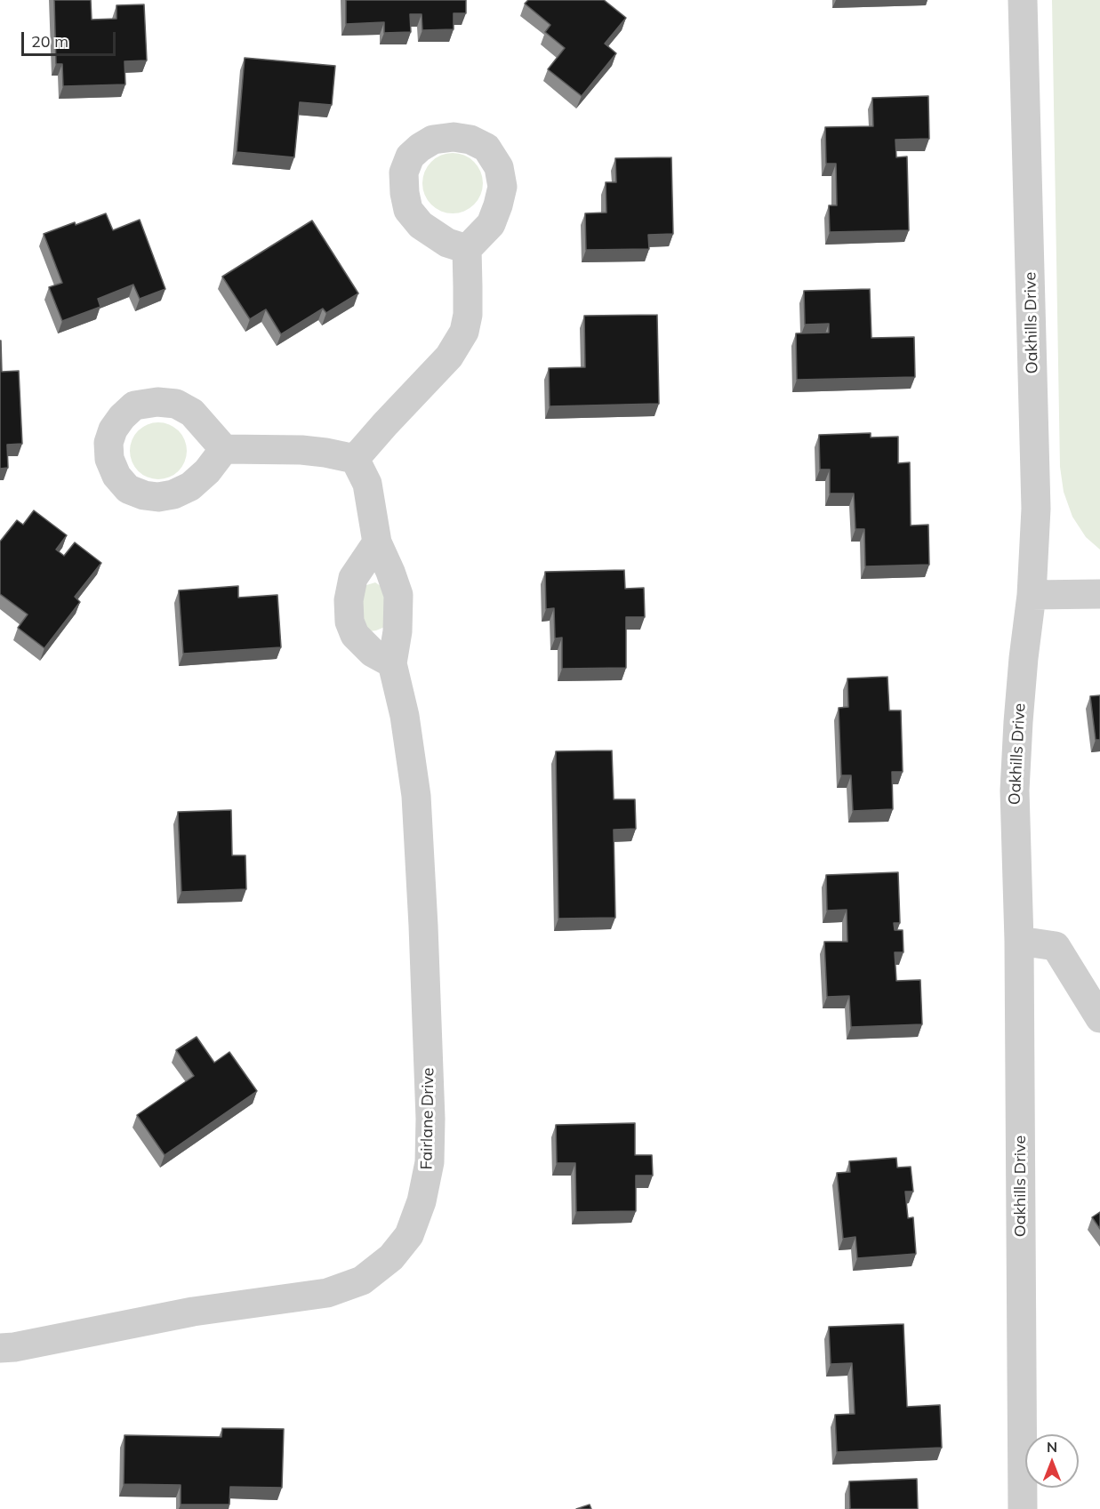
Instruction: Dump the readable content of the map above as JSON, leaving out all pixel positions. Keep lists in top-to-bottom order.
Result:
{
  "streets": {
    "street": ["Oakhills Drive", "Fairlane Drive"]
  },
  "scale_bar": "20 m",
  "north": "top"
}
